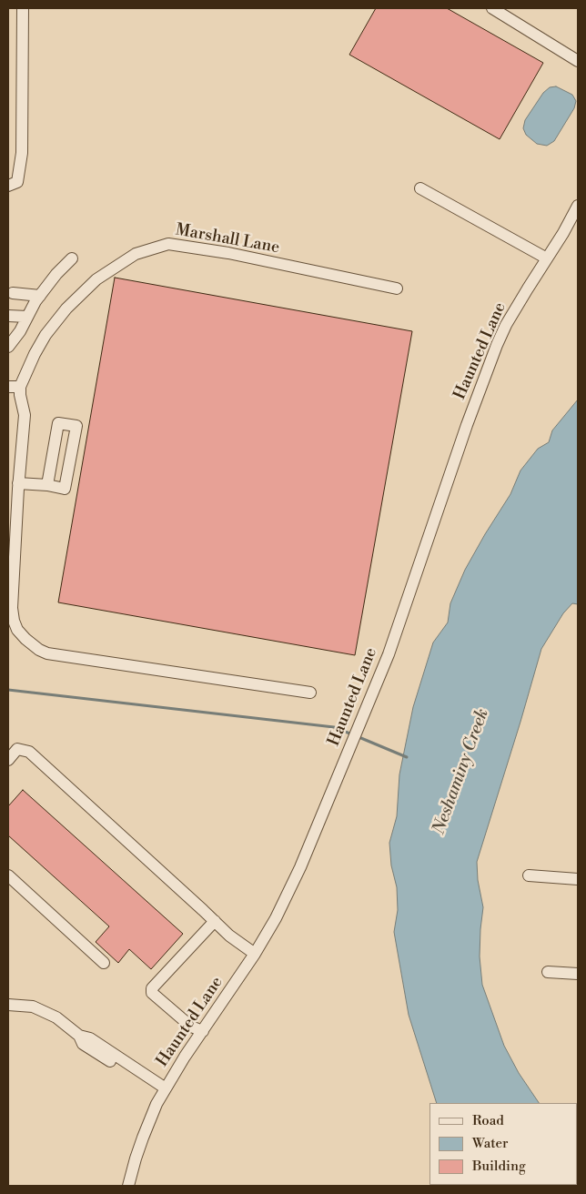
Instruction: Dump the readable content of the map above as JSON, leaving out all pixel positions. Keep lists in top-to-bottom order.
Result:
{
  "streets": {
    "street": ["Marshall Lane", "Haunted Lane"]
  },
  "water": ["Neshaminy Creek"],
  "legend": ["Road", "Water", "Building"]
}
